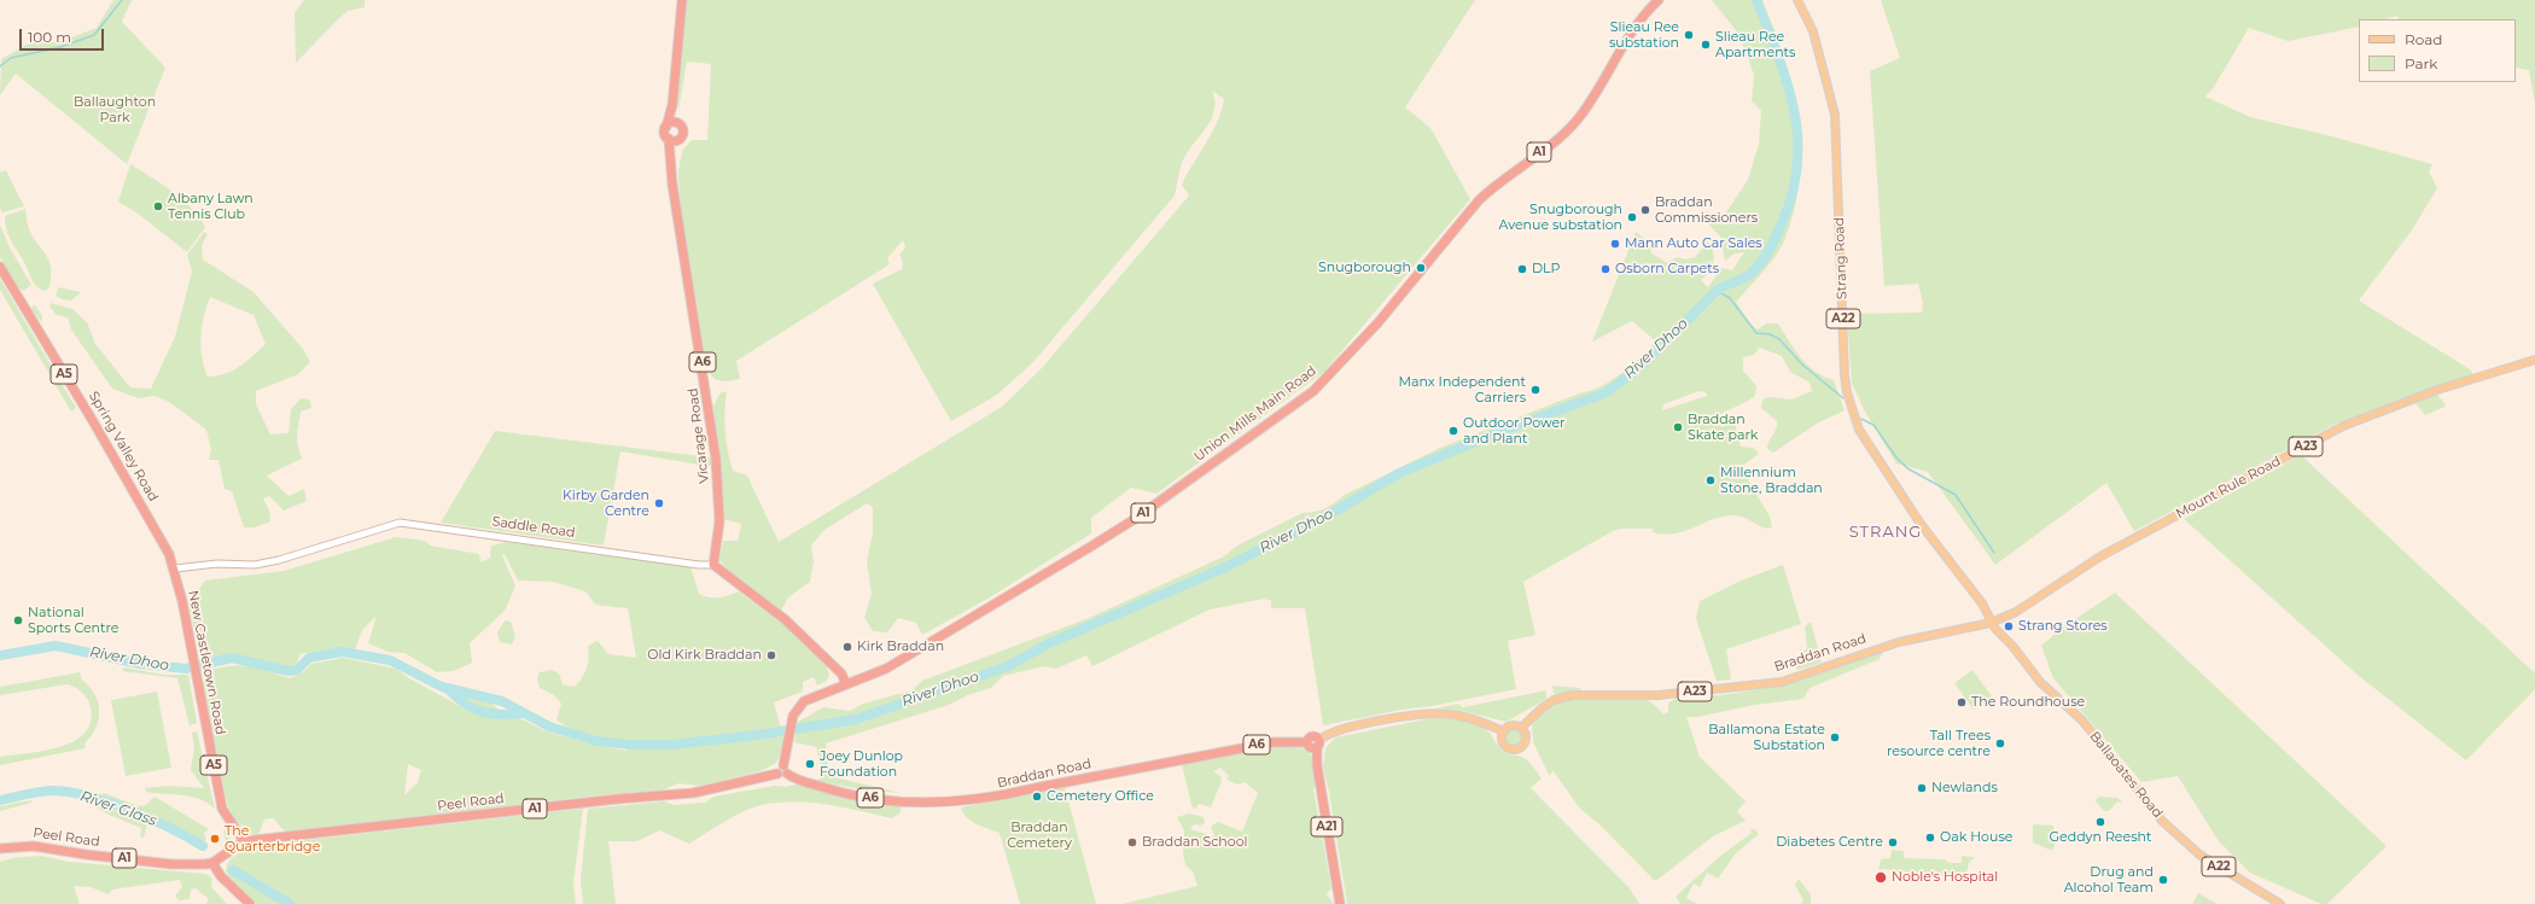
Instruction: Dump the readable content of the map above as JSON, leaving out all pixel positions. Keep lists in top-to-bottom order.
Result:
{
  "streets": {
    "highway": [
      "A1",
      "A6",
      "A5",
      "Union Mills Main Road",
      "Vicarage Road",
      "Spring Valley Road",
      "Braddan Road",
      "New Castletown Road",
      "Peel Road",
      "A21"
    ],
    "main road": [
      "Strang Road",
      "A22",
      "A23",
      "Mount Rule Road",
      "Saddle Road",
      "Ballaoates Road"
    ]
  },
  "crossings": [
    ["Strang Road", "Mount Rule Road"],
    ["Strang Road", "Braddan Road"],
    ["Strang Road", "Ballaoates Road"],
    ["Union Mills Main Road", "Braddan Road"],
    ["Vicarage Road", "Saddle Road"],
    ["Spring Valley Road", "Saddle Road"],
    ["Spring Valley Road", "New Castletown Road"],
    ["Mount Rule Road", "Braddan Road"],
    ["Mount Rule Road", "Ballaoates Road"],
    ["Saddle Road", "New Castletown Road"],
    ["Braddan Road", "Ballaoates Road"],
    ["Braddan Road", "Peel Road"],
    ["Braddan Road", "A21"],
    ["New Castletown Road", "Peel Road"]
  ],
  "districts": ["STRANG"],
  "water": ["River Dhoo", "River Glass"],
  "parks": ["Ballaughton Park", "Braddan Cemetery"],
  "places": [
    "Slieau Ree substation",
    "Slieau Ree Apartments",
    "Albany Lawn Tennis Club",
    "Braddan Commissioners",
    "Snugborough Avenue substation",
    "Mann Auto Car Sales",
    "Snugborough",
    "DLP",
    "Osborn Carpets",
    "Manx Independent Carriers",
    "Braddan Skate park",
    "Outdoor Power and Plant",
    "Millennium Stone, Braddan",
    "Kirby Garden Centre",
    "National Sports Centre",
    "Strang Stores",
    "Kirk Braddan",
    "Old Kirk Braddan",
    "The Roundhouse",
    "Ballamona Estate Substation",
    "Tall Trees resource centre",
    "Joey Dunlop Foundation",
    "Newlands",
    "Cemetery Office",
    "Geddyn Reesht",
    "Oak House",
    "The Quarterbridge",
    "Braddan School",
    "Diabetes Centre",
    "Noble's Hospital",
    "Drug and Alcohol Team"
  ],
  "legend": ["Road", "Park"],
  "scale_bar": "100 m"
}
